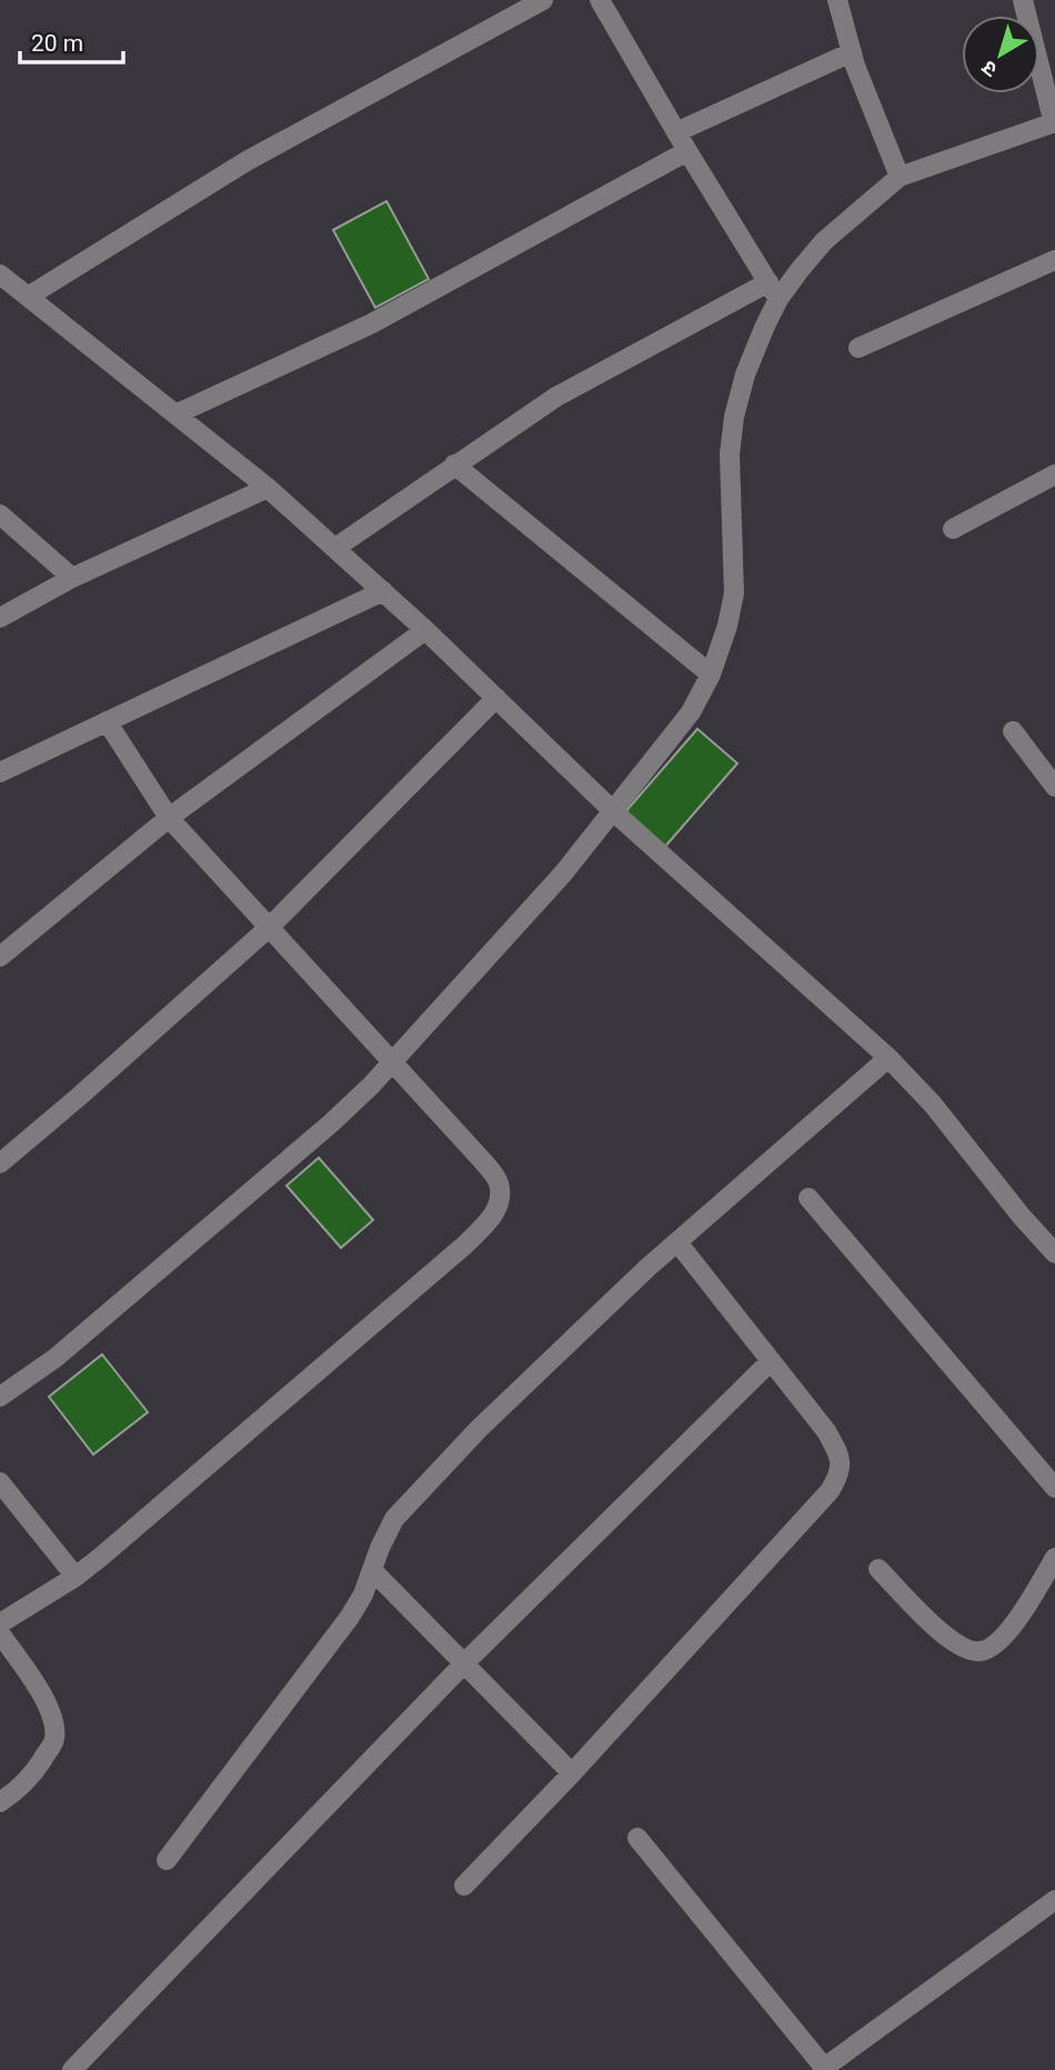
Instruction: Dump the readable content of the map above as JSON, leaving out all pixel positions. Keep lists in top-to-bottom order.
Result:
{
  "scale_bar": "20 m",
  "north": "bottom left"
}
